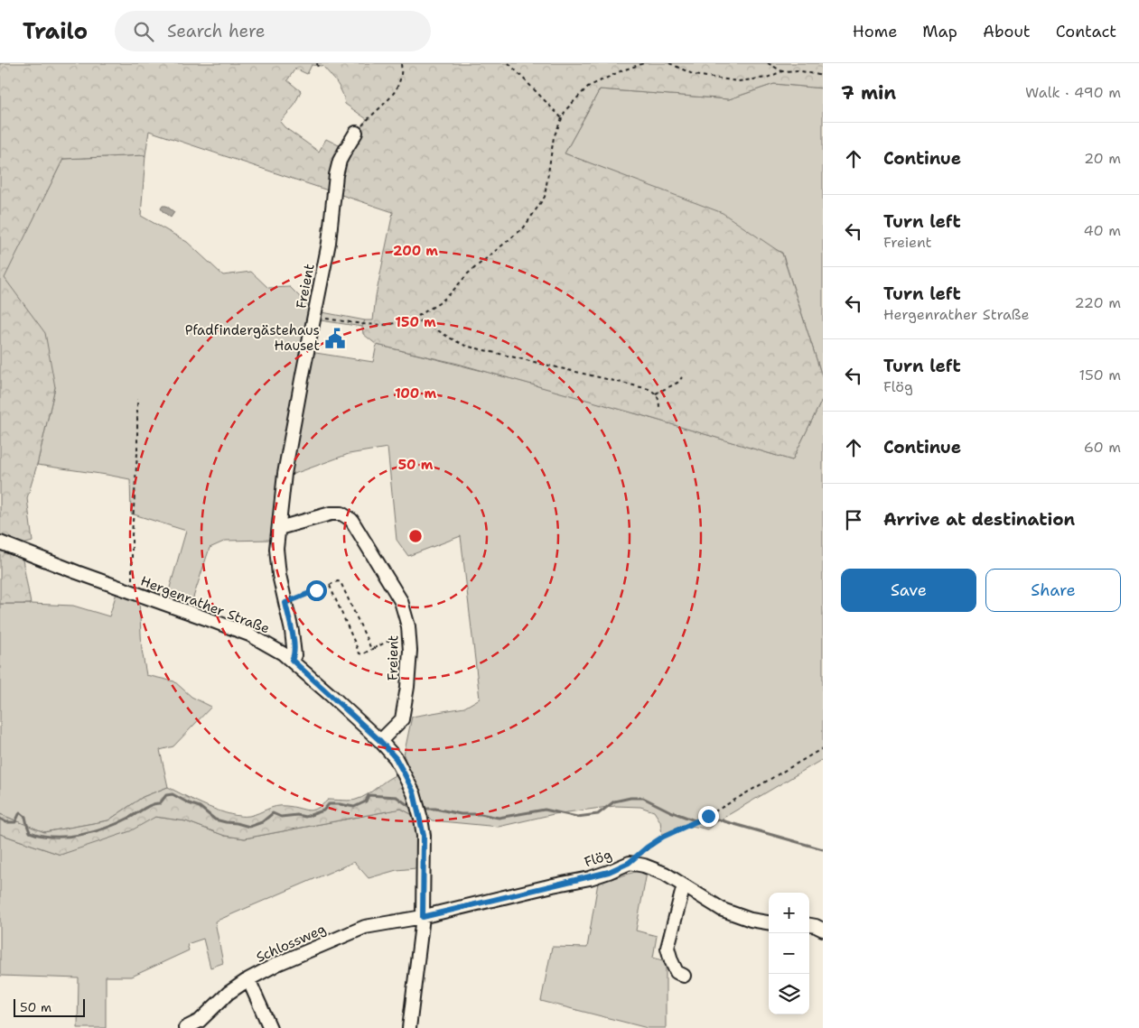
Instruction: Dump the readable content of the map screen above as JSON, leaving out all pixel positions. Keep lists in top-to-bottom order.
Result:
{
  "streets": {
    "street": [
      "Freient",
      "Hergenrather Straße",
      "Flög",
      "Schlossweg"
    ]
  },
  "crossings": [
    ["Freient", "Hergenrather Straße"],
    ["Hergenrather Straße", "Flög"],
    ["Hergenrather Straße", "Schlossweg"],
    ["Flög", "Schlossweg"]
  ],
  "places": {
    "public building": ["Pfadfindergästehaus Hauset"]
  },
  "scale_bar": "50 m",
  "page": {
    "header": "Trailo",
    "search": "Search here",
    "nav": [
      "Home",
      "Map",
      "About",
      "Contact"
    ],
    "heading": ["7 min", "Walk · 490 m"],
    "list": [
      ["Continue", "20 m"],
      ["Turn left", "Freient", "40 m"],
      ["Turn left", "Hergenrather Straße", "220 m"],
      ["Turn left", "Flög", "150 m"],
      ["Continue", "60 m"],
      "Arrive at destination"
    ],
    "buttons": ["Save", "Share"],
    "map_buttons": ["+", "−"],
    "scale": "50 m"
  },
  "rings": [
    "200 m",
    "150 m",
    "100 m",
    "50 m"
  ]
}
